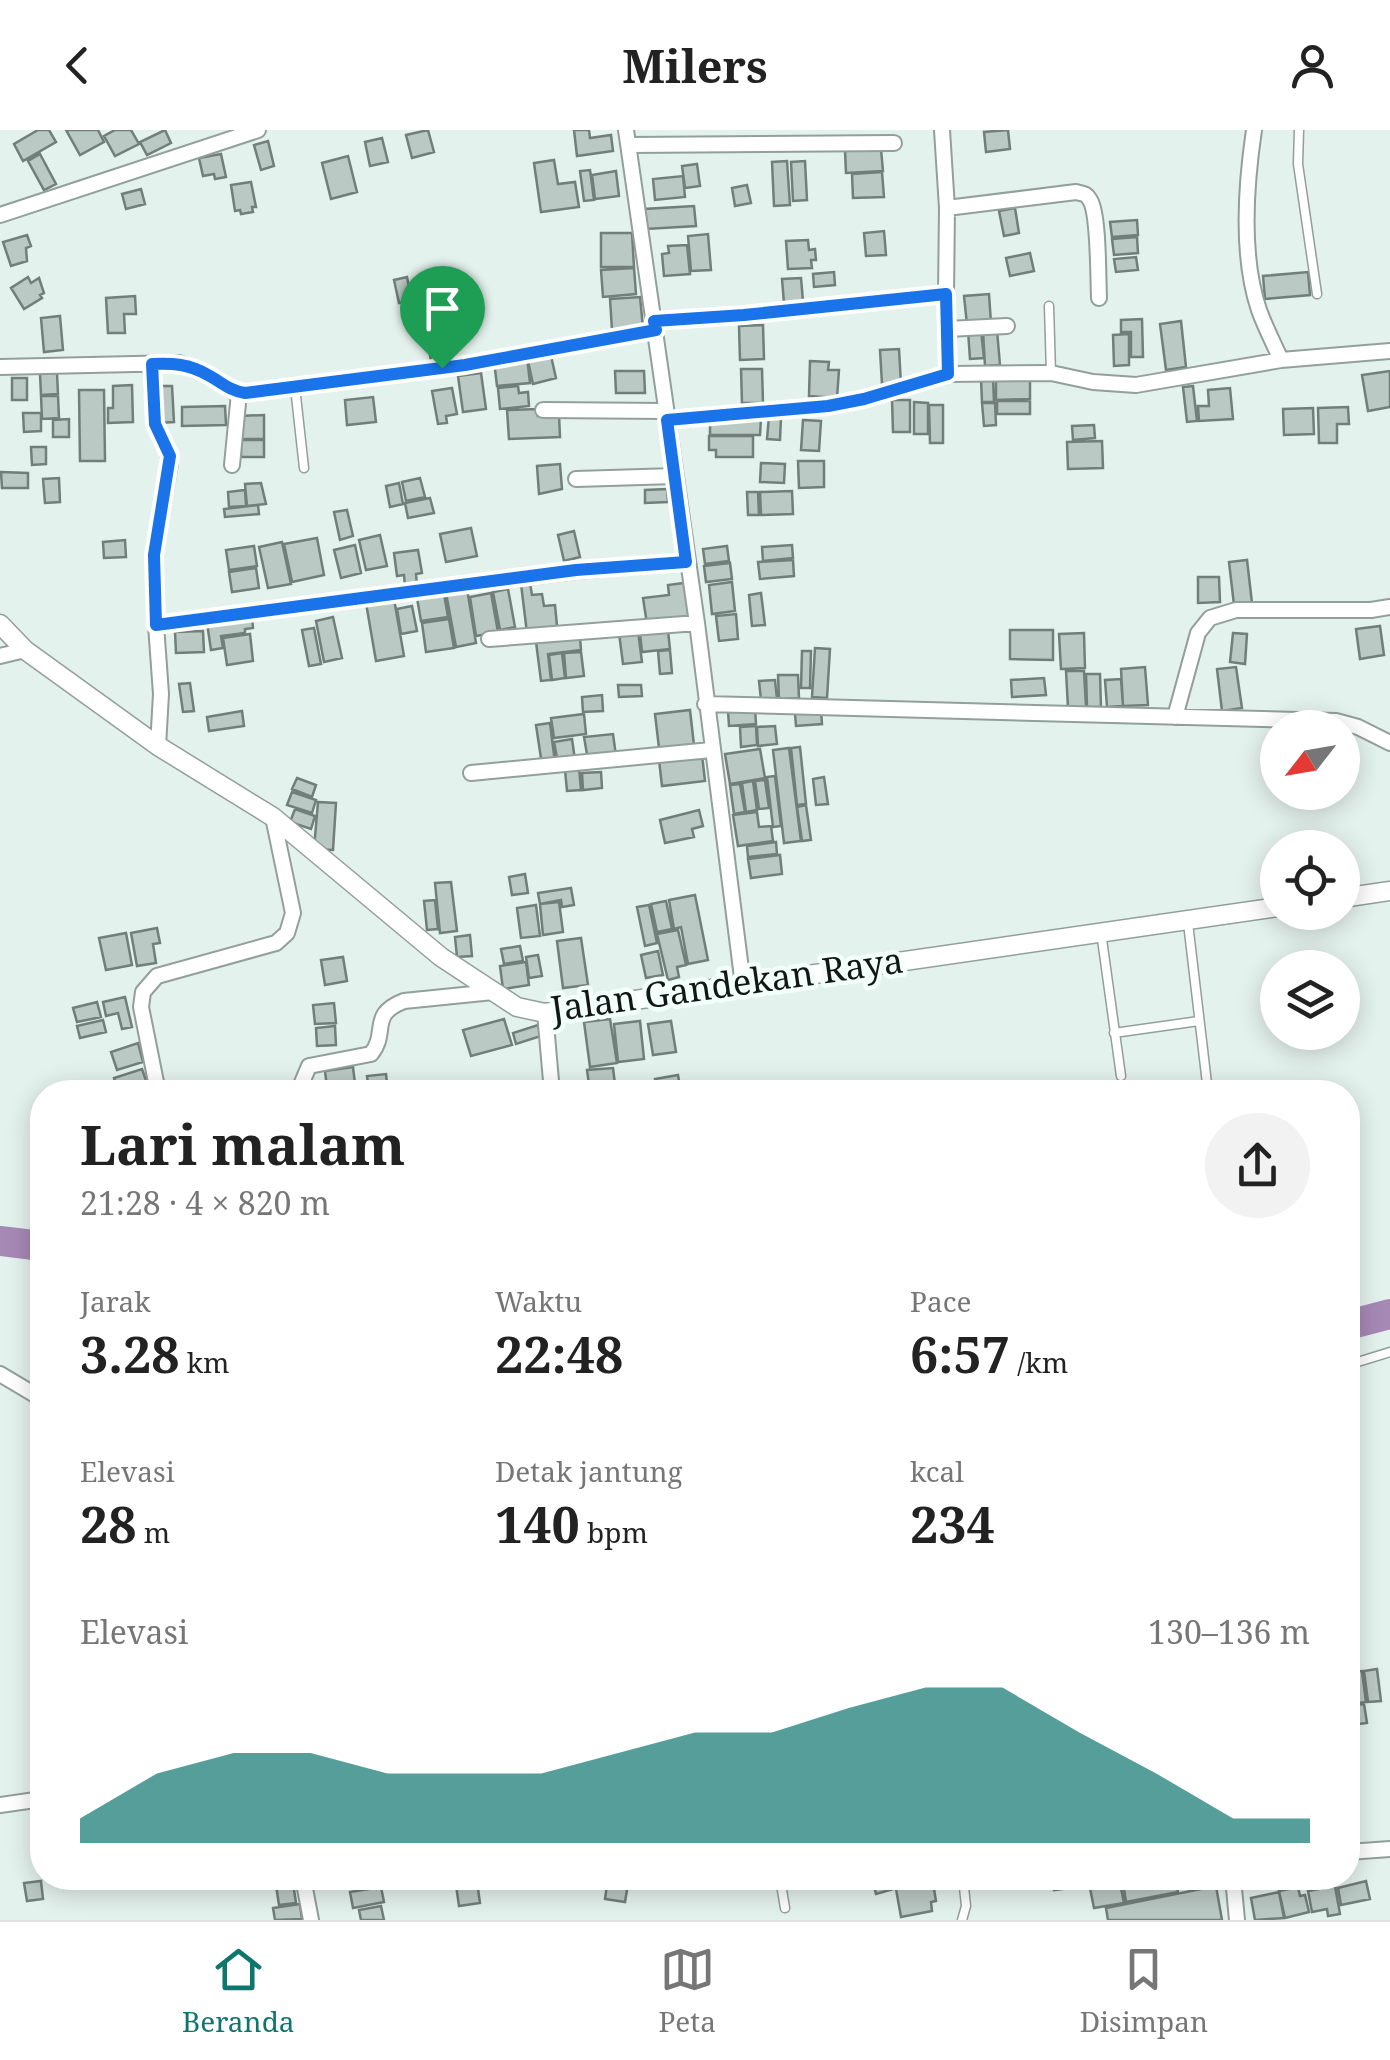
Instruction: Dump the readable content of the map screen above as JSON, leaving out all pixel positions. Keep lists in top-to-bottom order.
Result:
{
  "streets": {
    "street": ["Jalan Gandekan Raya"]
  },
  "north": "bottom left",
  "page": {
    "header": "Milers",
    "heading": ["Lari malam", "21:28 · 4 × 820 m"],
    "stats": [
      ["Jarak", "3.28 km"],
      ["Waktu", "22:48"],
      ["Pace", "6:57 /km"],
      ["Elevasi", "28 m"],
      ["Detak jantung", "140 bpm"],
      ["kcal", "234"]
    ],
    "chart": ["Elevasi", "130–136 m"],
    "tabs": ["Beranda", "Peta", "Disimpan"]
  }
}
